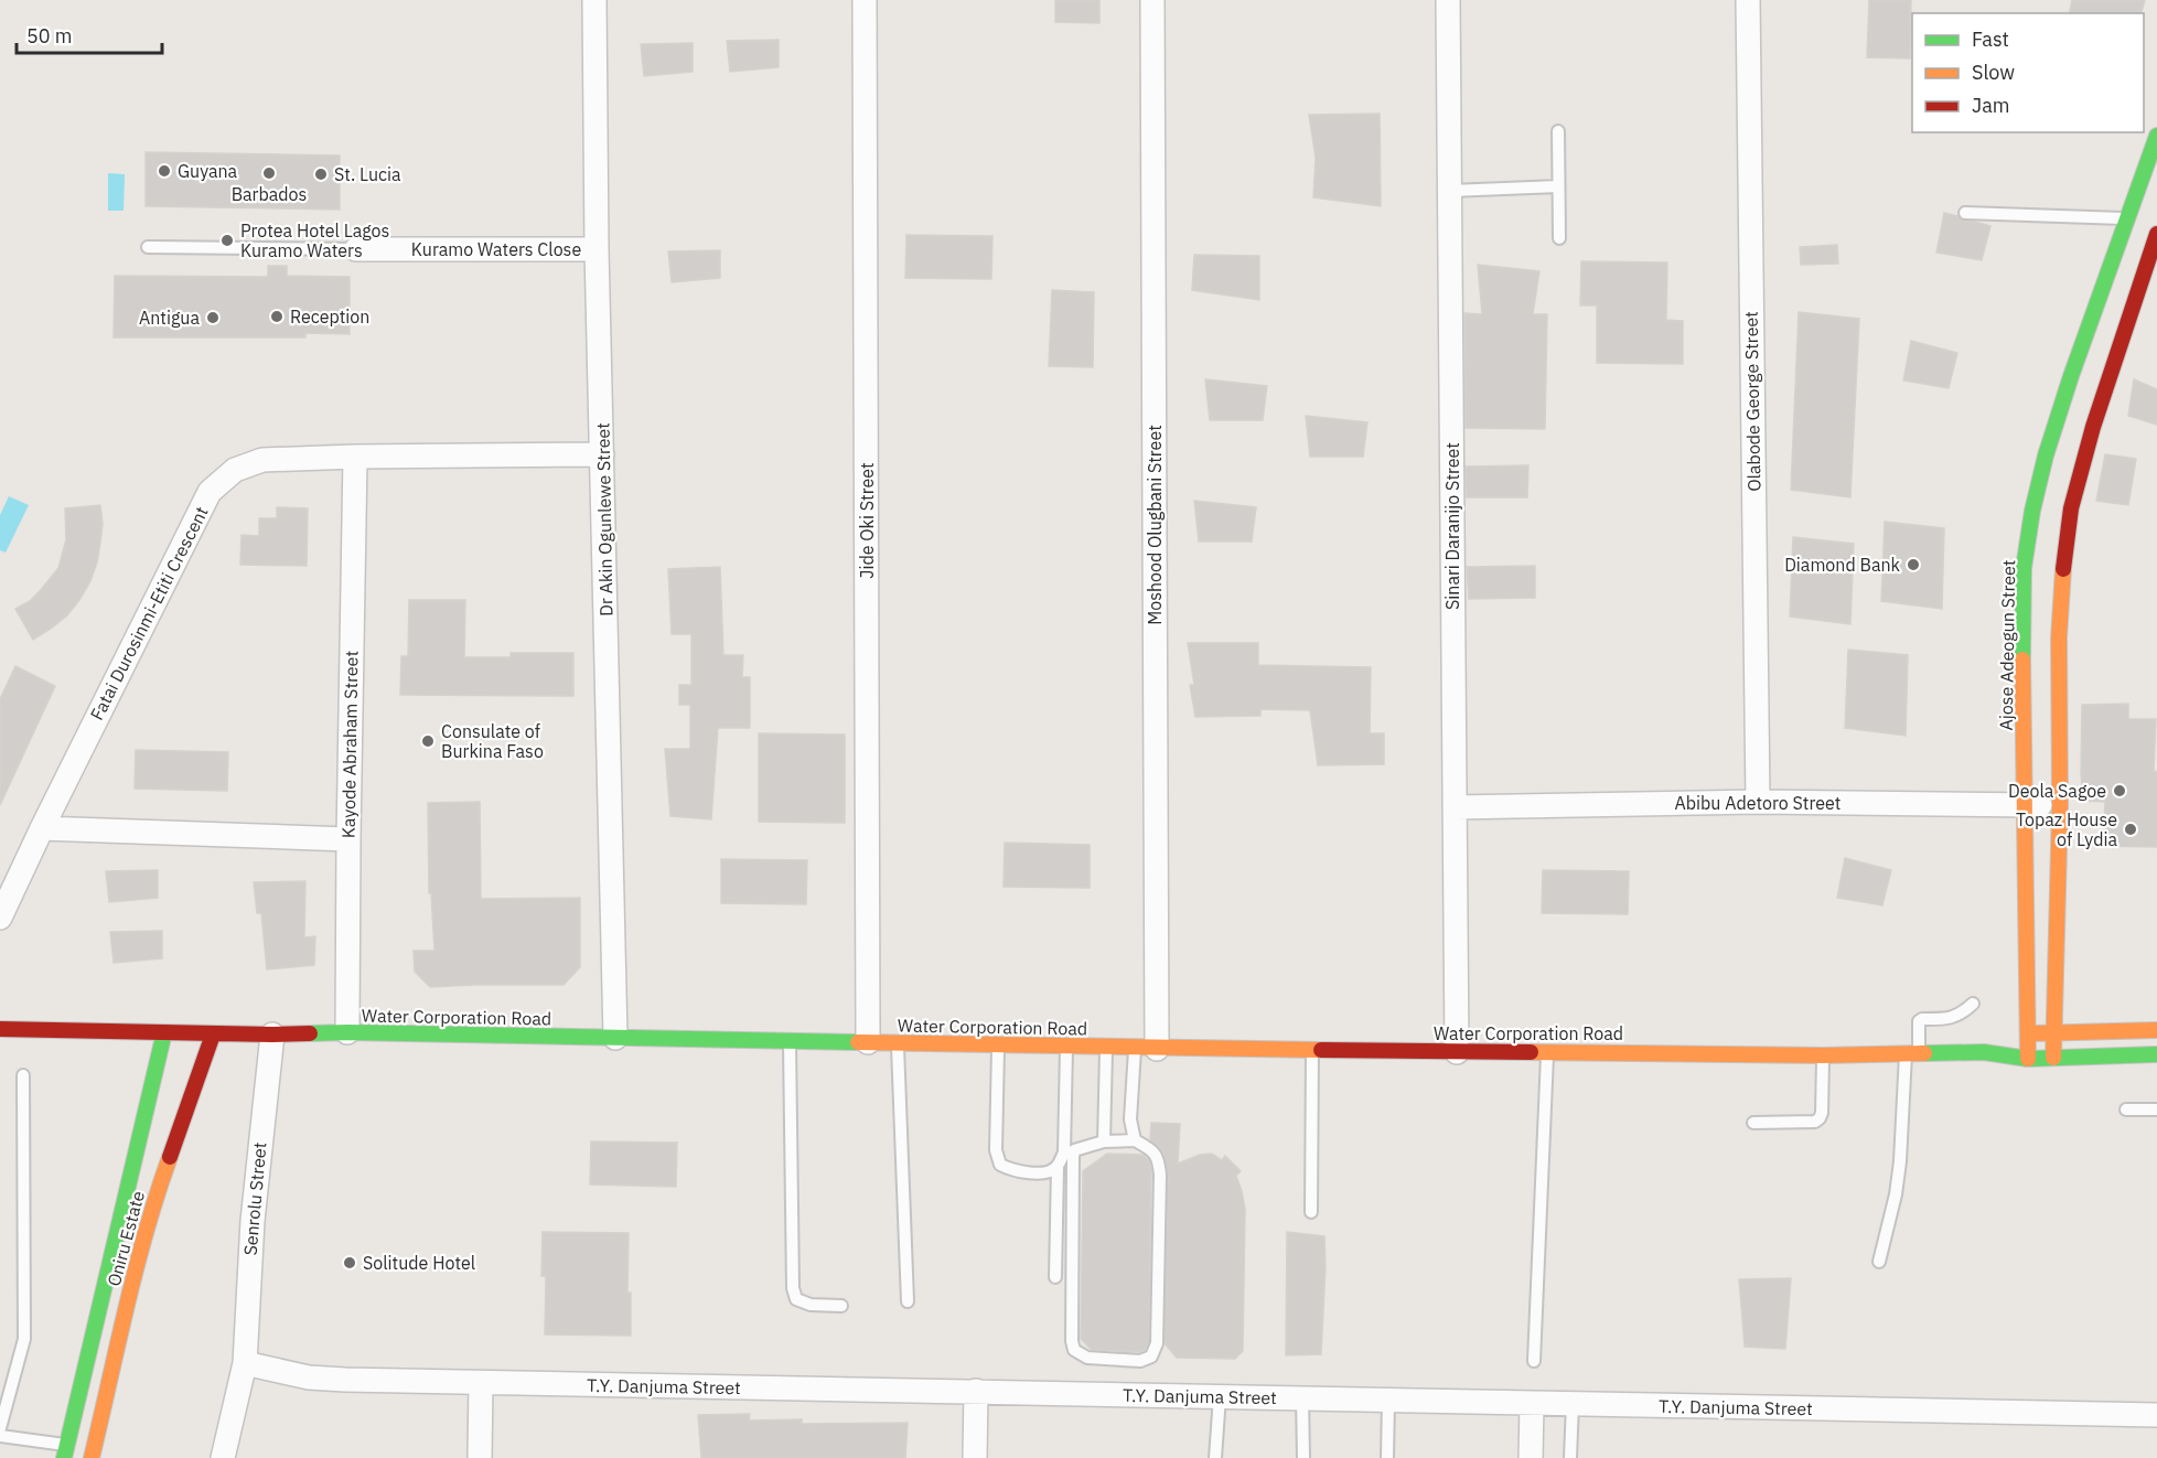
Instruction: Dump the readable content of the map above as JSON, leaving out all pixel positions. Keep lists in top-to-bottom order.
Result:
{
  "streets": {
    "street": [
      "Kuramo Waters Close",
      "Olabode George Street",
      "Dr Akin Ogunlewe Street",
      "Jide Oki Street",
      "Moshood Olugbani Street",
      "Sinari Daranijo Street",
      "Fatai Durosinmi-Etiti Crescent",
      "Ajose Adeogun Street",
      "Kayode Abraham Street",
      "Abibu Adetoro Street",
      "Water Corporation Road",
      "Senrolu Street",
      "Oniru Estate",
      "T.Y. Danjuma Street"
    ]
  },
  "crossings": [
    ["Kuramo Waters Close", "Dr Akin Ogunlewe Street"],
    ["Olabode George Street", "Abibu Adetoro Street"],
    ["Dr Akin Ogunlewe Street", "Fatai Durosinmi-Etiti Crescent"],
    ["Dr Akin Ogunlewe Street", "Water Corporation Road"],
    ["Jide Oki Street", "Water Corporation Road"],
    ["Moshood Olugbani Street", "Water Corporation Road"],
    ["Sinari Daranijo Street", "Abibu Adetoro Street"],
    ["Sinari Daranijo Street", "Water Corporation Road"],
    ["Fatai Durosinmi-Etiti Crescent", "Kayode Abraham Street"],
    ["Ajose Adeogun Street", "Abibu Adetoro Street"],
    ["Kayode Abraham Street", "Water Corporation Road"],
    ["Water Corporation Road", "Senrolu Street"],
    ["Water Corporation Road", "Oniru Estate"],
    ["Senrolu Street", "T.Y. Danjuma Street"]
  ],
  "places": [
    "Guyana",
    "Barbados",
    "St. Lucia",
    "Protea Hotel Lagos Kuramo Waters",
    "Reception",
    "Antigua",
    "Diamond Bank",
    "Consulate of Burkina Faso",
    "Deola Sagoe",
    "Topaz House of Lydia",
    "Solitude Hotel"
  ],
  "legend": ["Fast", "Slow", "Jam"],
  "scale_bar": "50 m"
}
